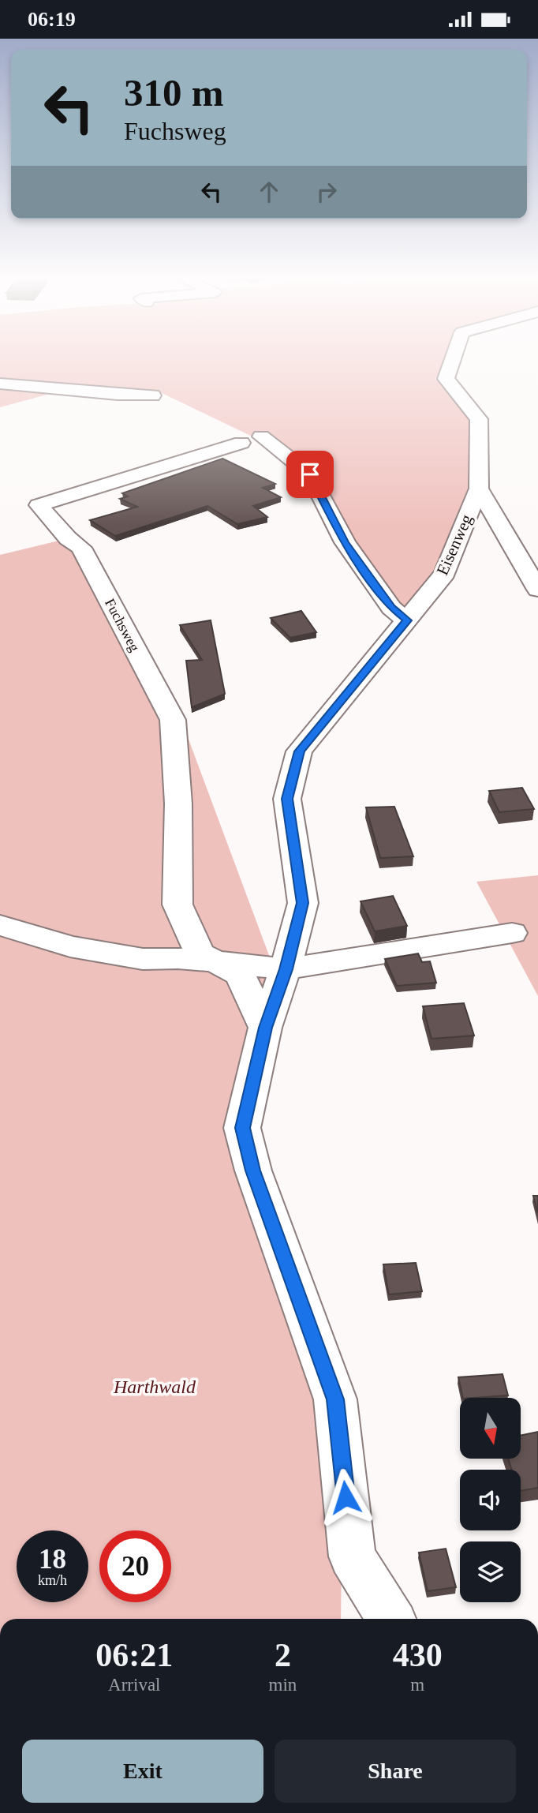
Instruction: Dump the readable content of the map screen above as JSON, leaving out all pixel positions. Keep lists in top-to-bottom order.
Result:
{
  "streets": {
    "street": ["Eisenweg", "Fuchsweg"]
  },
  "crossings": [
    ["Eisenweg", "Fuchsweg"]
  ],
  "parks": ["Harthwald"],
  "north": "bottom",
  "page": {
    "status": "06:19",
    "turn": ["310 m", "Fuchsweg"],
    "speed": "18 km/h",
    "limit": "20",
    "eta": [
      "06:21",
      "Arrival",
      "2",
      "min",
      "430",
      "m"
    ],
    "buttons": ["Exit", "Share"]
  }
}
